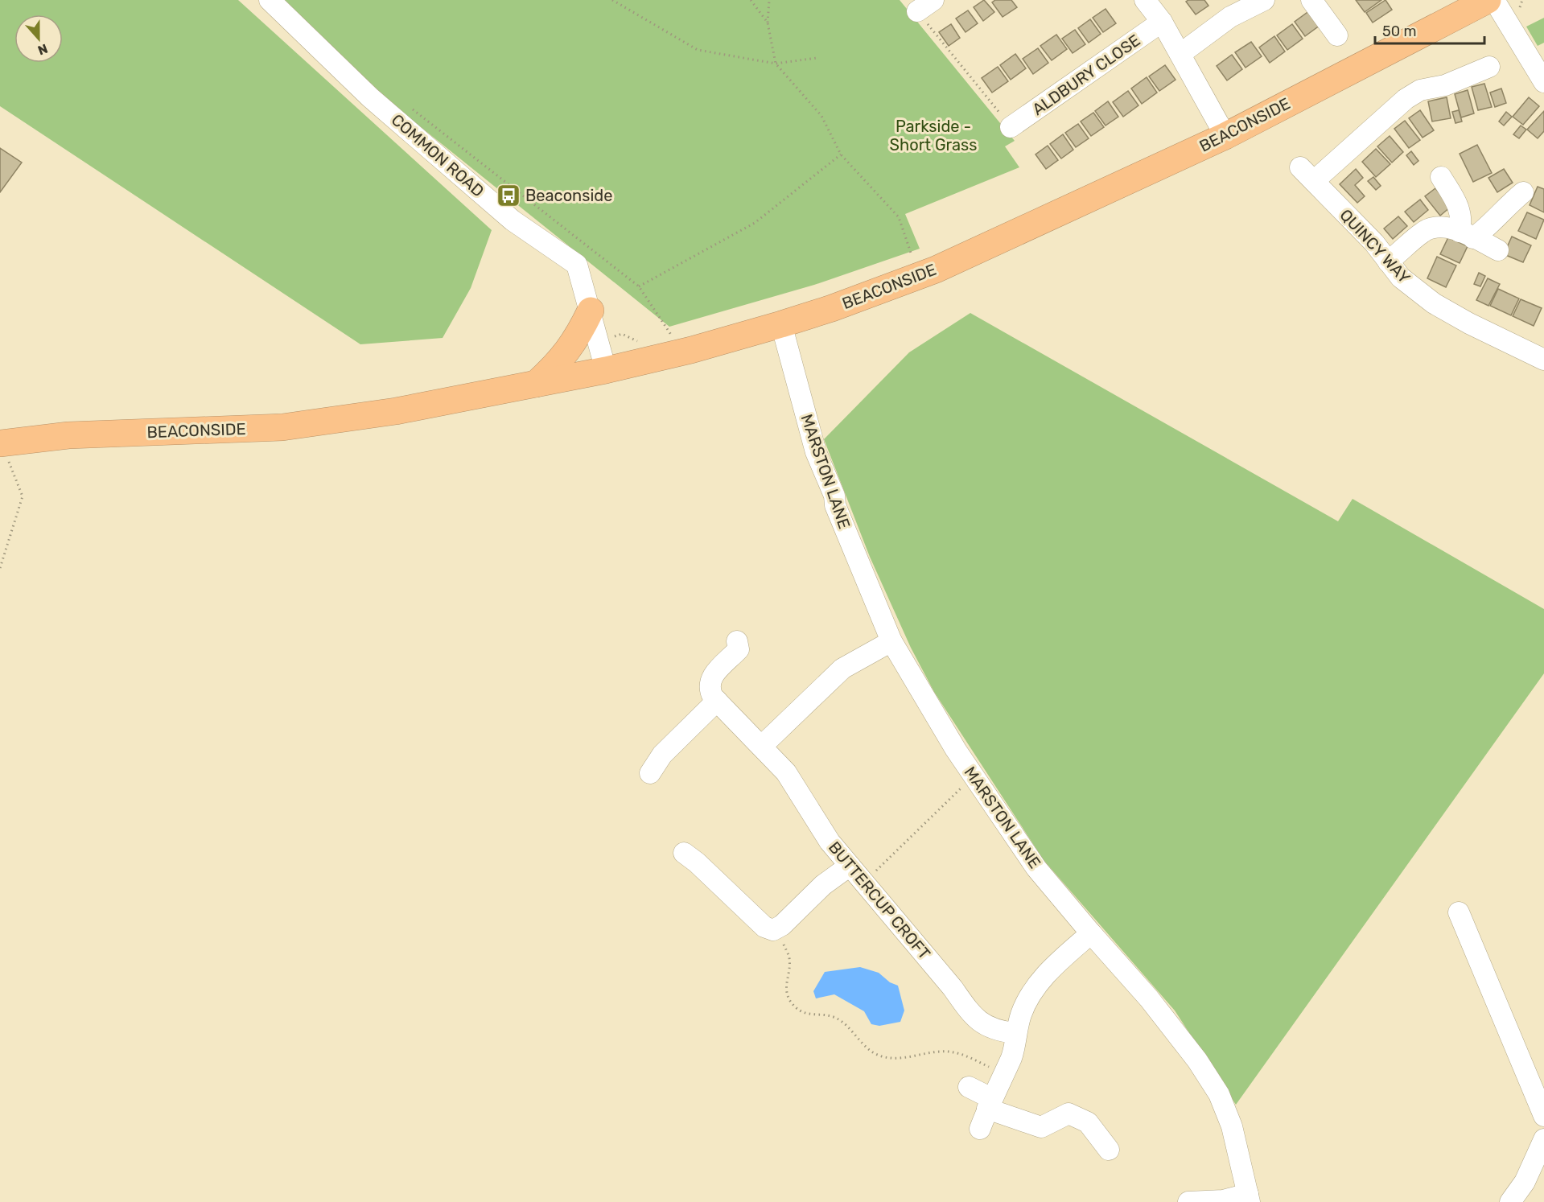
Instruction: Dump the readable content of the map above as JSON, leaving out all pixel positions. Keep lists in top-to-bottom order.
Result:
{
  "streets": {
    "highway": ["BEACONSIDE"],
    "street": [
      "ALDBURY CLOSE",
      "COMMON ROAD",
      "QUINCY WAY",
      "MARSTON LANE",
      "BUTTERCUP CROFT"
    ]
  },
  "crossings": [
    ["BEACONSIDE", "COMMON ROAD"],
    ["BEACONSIDE", "MARSTON LANE"]
  ],
  "parks": ["Parkside - Short Grass"],
  "places": {
    "bus stop": ["Beaconside"]
  },
  "scale_bar": "50 m",
  "north": "bottom"
}
